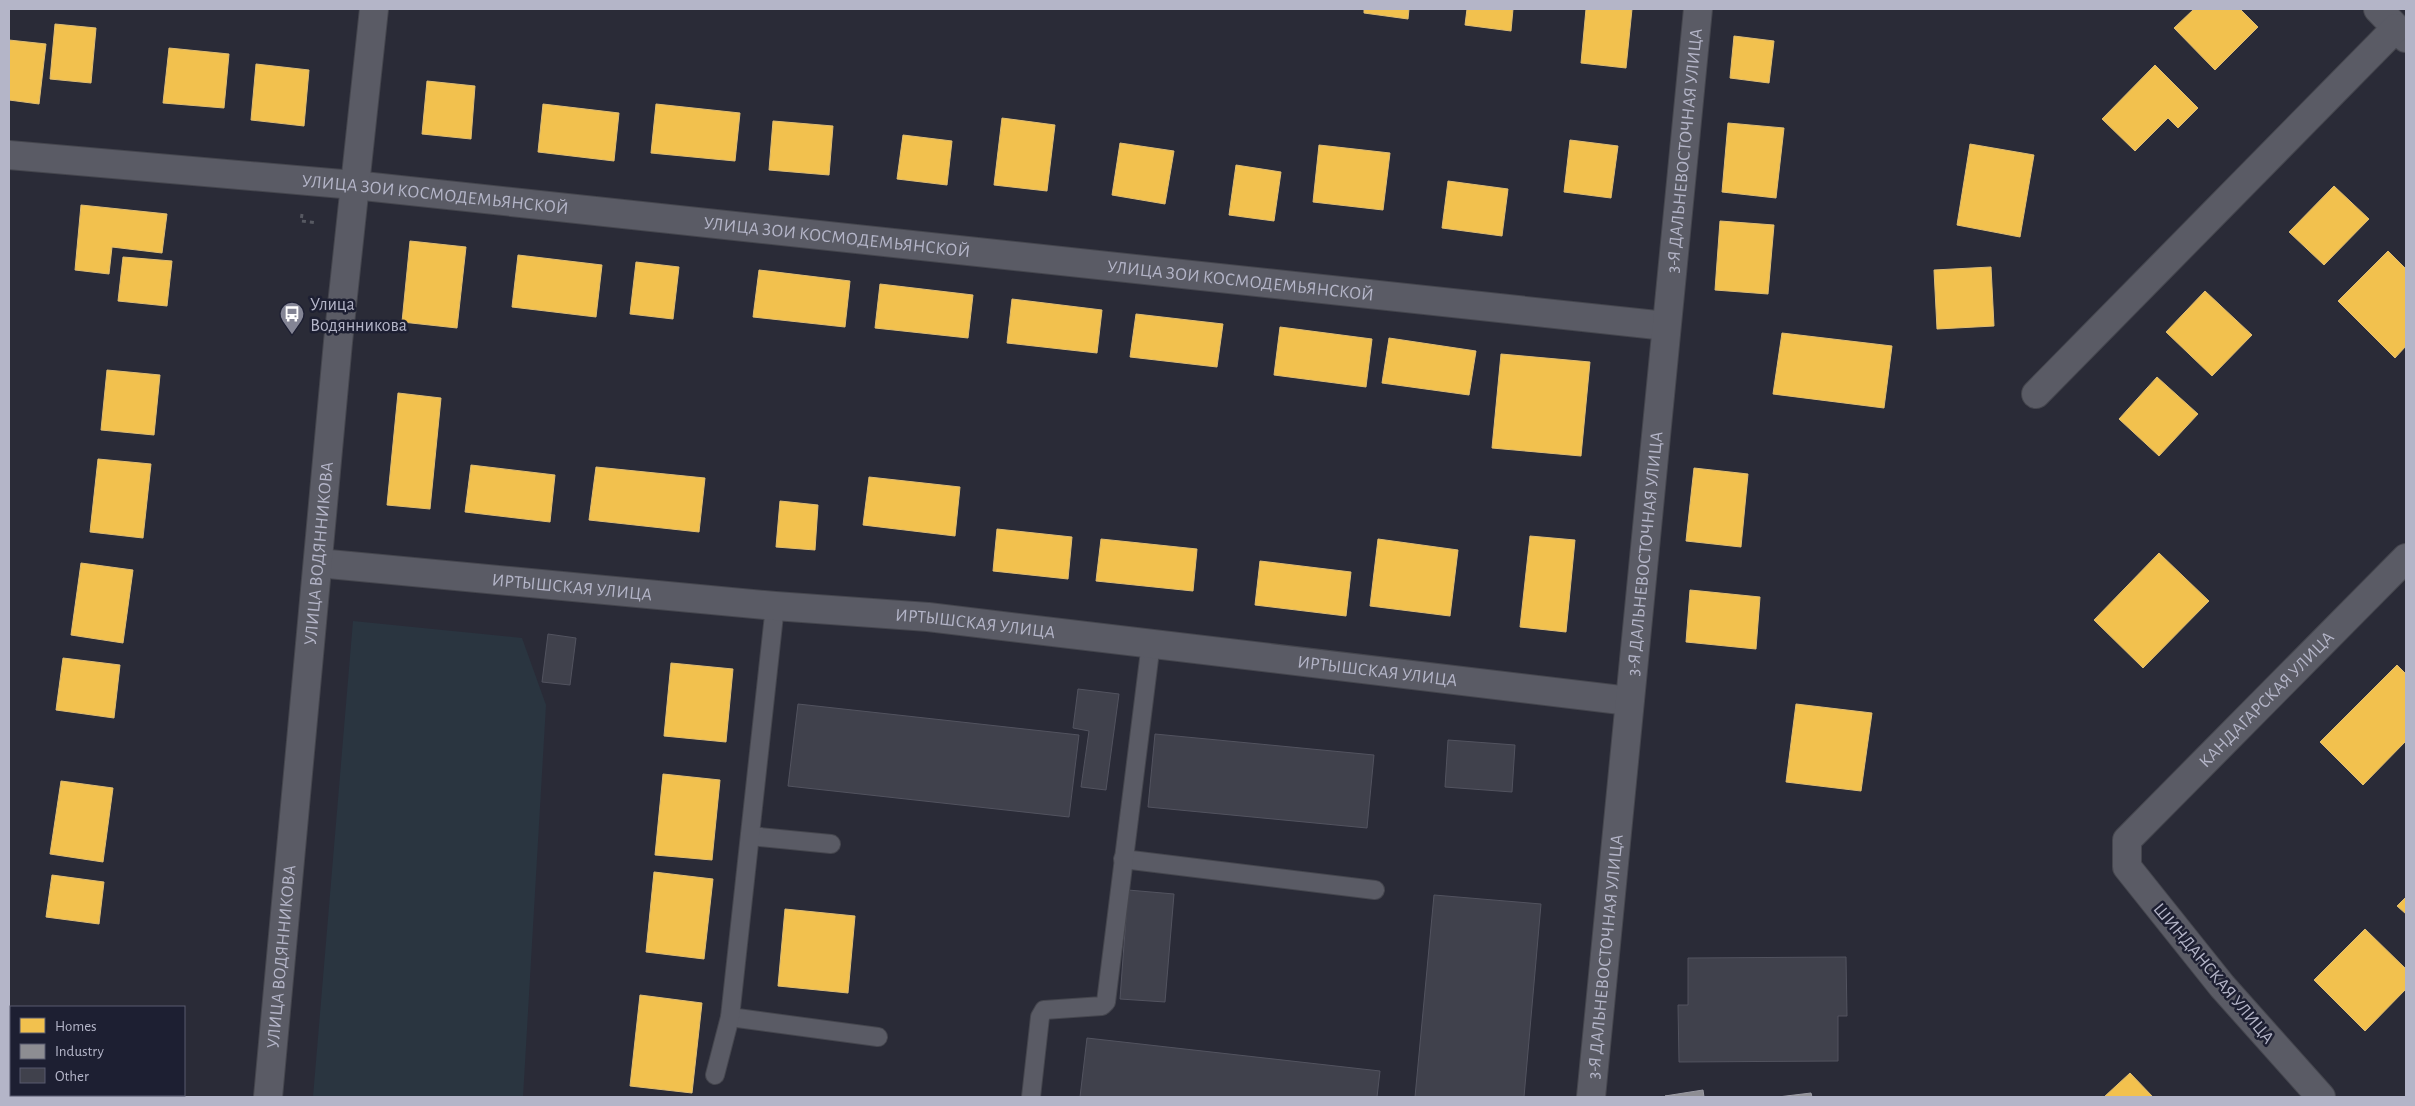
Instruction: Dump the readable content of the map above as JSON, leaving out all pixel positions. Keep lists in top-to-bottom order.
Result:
{
  "streets": {
    "street": [
      "3-Я ДАЛЬНЕВОСТОЧНАЯ УЛИЦА",
      "УЛИЦА ЗОИ КОСМОДЕМЬЯНСКОЙ",
      "УЛИЦА ВОДЯННИКОВА",
      "ИРТЫШСКАЯ УЛИЦА",
      "КАНДАГАРСКАЯ УЛИЦА",
      "ШИНДАНСКАЯ УЛИЦА"
    ]
  },
  "crossings": [
    ["3-Я ДАЛЬНЕВОСТОЧНАЯ УЛИЦА", "УЛИЦА ЗОИ КОСМОДЕМЬЯНСКОЙ"],
    ["3-Я ДАЛЬНЕВОСТОЧНАЯ УЛИЦА", "ИРТЫШСКАЯ УЛИЦА"],
    ["УЛИЦА ЗОИ КОСМОДЕМЬЯНСКОЙ", "УЛИЦА ВОДЯННИКОВА"],
    ["УЛИЦА ВОДЯННИКОВА", "ИРТЫШСКАЯ УЛИЦА"],
    ["КАНДАГАРСКАЯ УЛИЦА", "ШИНДАНСКАЯ УЛИЦА"]
  ],
  "places": {
    "bus stop": ["Улица Водянникова"]
  },
  "legend": ["Homes", "Industry", "Other"]
}
